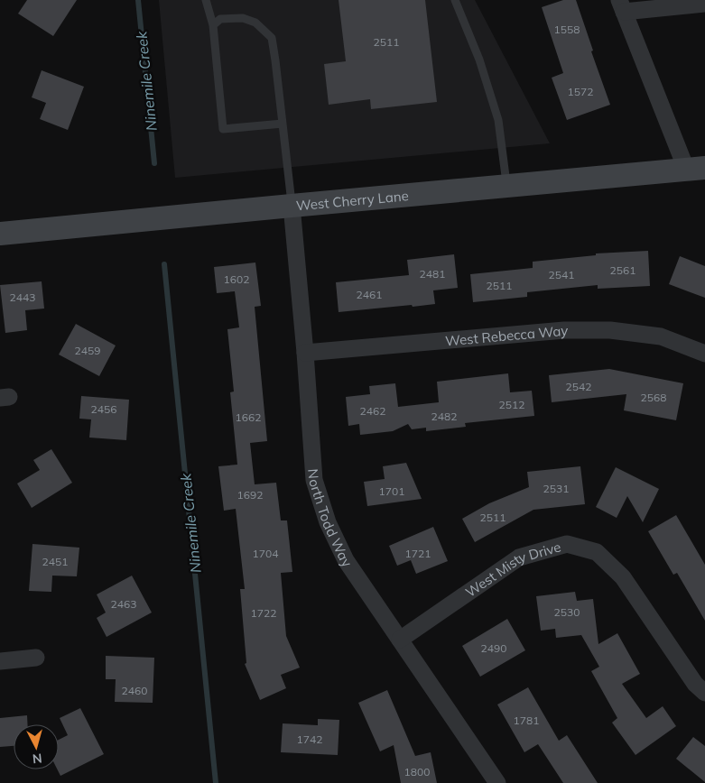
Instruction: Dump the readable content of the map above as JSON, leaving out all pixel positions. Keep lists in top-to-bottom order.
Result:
{
  "streets": {
    "main road": ["West Cherry Lane"],
    "street": ["West Rebecca Way", "North Todd Way", "West Misty Drive"]
  },
  "crossings": [
    ["West Cherry Lane", "North Todd Way"],
    ["West Rebecca Way", "North Todd Way"],
    ["North Todd Way", "West Misty Drive"]
  ],
  "water": ["Ninemile Creek"],
  "house_numbers": [
    "1558",
    "2511",
    "1572",
    "2561",
    "2481",
    "2541",
    "1602",
    "2511",
    "2461",
    "2443",
    "2459",
    "2542",
    "2568",
    "2512",
    "2456",
    "2462",
    "2482",
    "1662",
    "2531",
    "1701",
    "1692",
    "2511",
    "1704",
    "1721",
    "2451",
    "2463",
    "2530",
    "1722",
    "2490",
    "2460",
    "1781",
    "1742",
    "1800"
  ],
  "north": "bottom"
}
